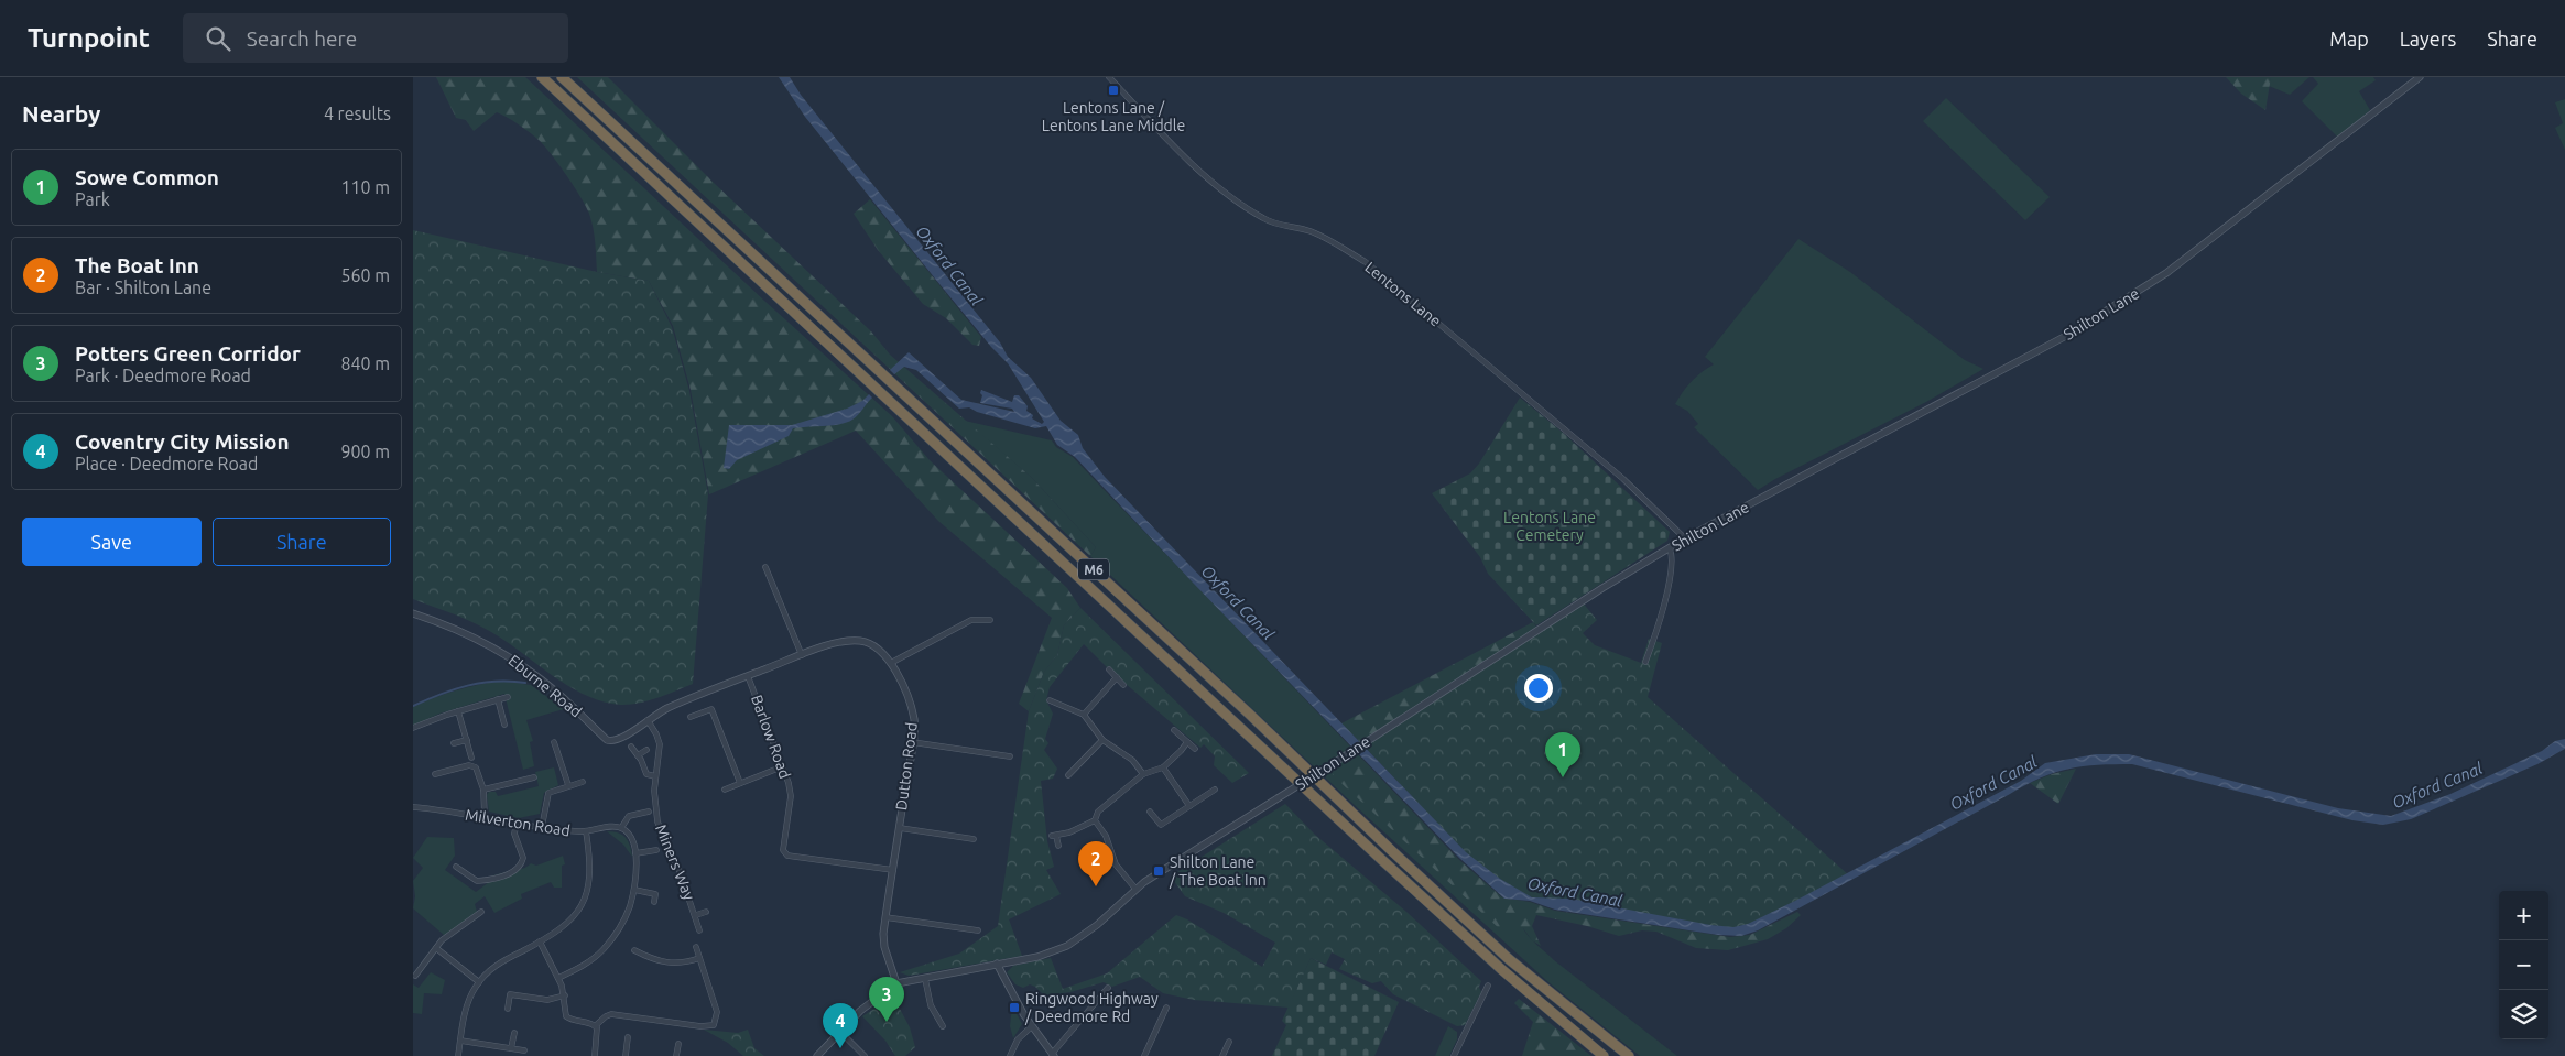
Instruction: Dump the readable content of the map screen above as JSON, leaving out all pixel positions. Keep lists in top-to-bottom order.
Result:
{
  "streets": {
    "highway": ["M6"],
    "street": [
      "Lentons Lane",
      "Shilton Lane",
      "Eburne Road",
      "Barlow Road",
      "Dutton Road",
      "Milverton Road",
      "Miners Way"
    ]
  },
  "crossings": [
    ["Lentons Lane", "Shilton Lane"],
    ["Shilton Lane", "Dutton Road"],
    ["Eburne Road", "Dutton Road"],
    ["Barlow Road", "Dutton Road"],
    ["Dutton Road", "Miners Way"]
  ],
  "water": ["Oxford Canal"],
  "parks": ["Lentons Lane Cemetery"],
  "places": {
    "transit": ["Lentons Lane / Lentons Lane Middle", "Shilton Lane / The Boat Inn", "Ringwood Highway / Deedmore Rd"]
  },
  "page": {
    "header": "Turnpoint",
    "search": "Search here",
    "nav": ["Map", "Layers", "Share"],
    "heading": ["Nearby", "4 results"],
    "list": [
      {
        "mark": "1",
        "name": "Sowe Common",
        "note": "Park",
        "value": "110 m"
      },
      {
        "mark": "2",
        "name": "The Boat Inn",
        "note": "Bar · Shilton Lane",
        "value": "560 m"
      },
      {
        "mark": "3",
        "name": "Potters Green Corridor",
        "note": "Park · Deedmore Road",
        "value": "840 m"
      },
      {
        "mark": "4",
        "name": "Coventry City Mission",
        "note": "Place · Deedmore Road",
        "value": "900 m"
      }
    ],
    "buttons": ["Save", "Share"],
    "pins": [
      "1",
      "2",
      "3",
      "4"
    ],
    "map_buttons": ["+", "−"]
  }
}
